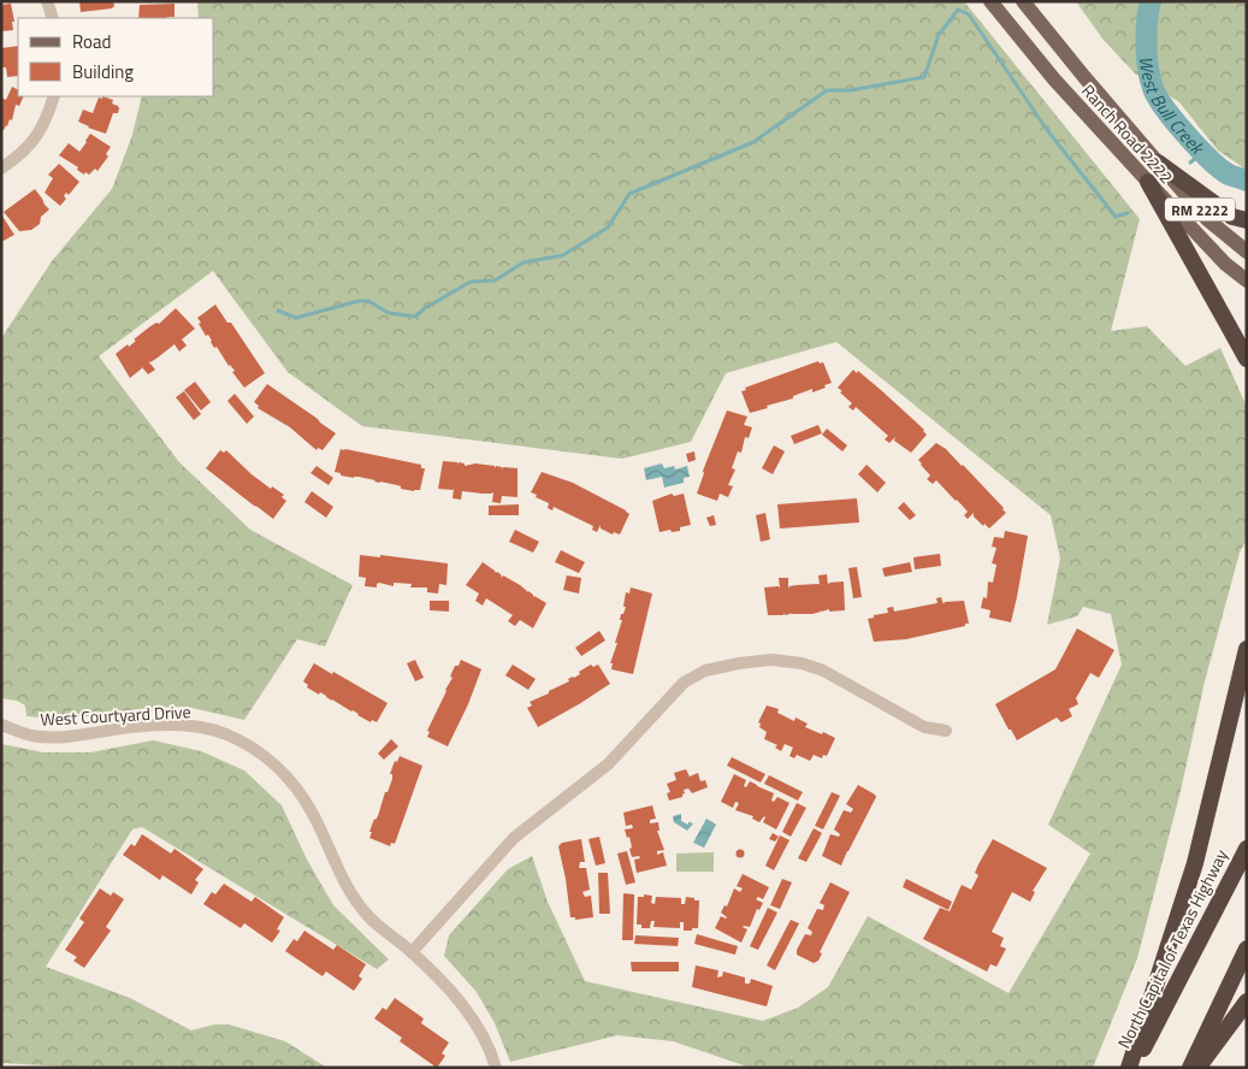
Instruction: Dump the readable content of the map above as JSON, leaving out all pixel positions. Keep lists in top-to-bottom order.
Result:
{
  "streets": {
    "highway": ["North Capital of Texas Highway"],
    "main road": ["Ranch Road 2222", "RM 2222"],
    "street": ["West Courtyard Drive"]
  },
  "crossings": [
    ["Ranch Road 2222", "RM 2222"]
  ],
  "water": ["West Bull Creek"],
  "legend": ["Road", "Building"]
}
